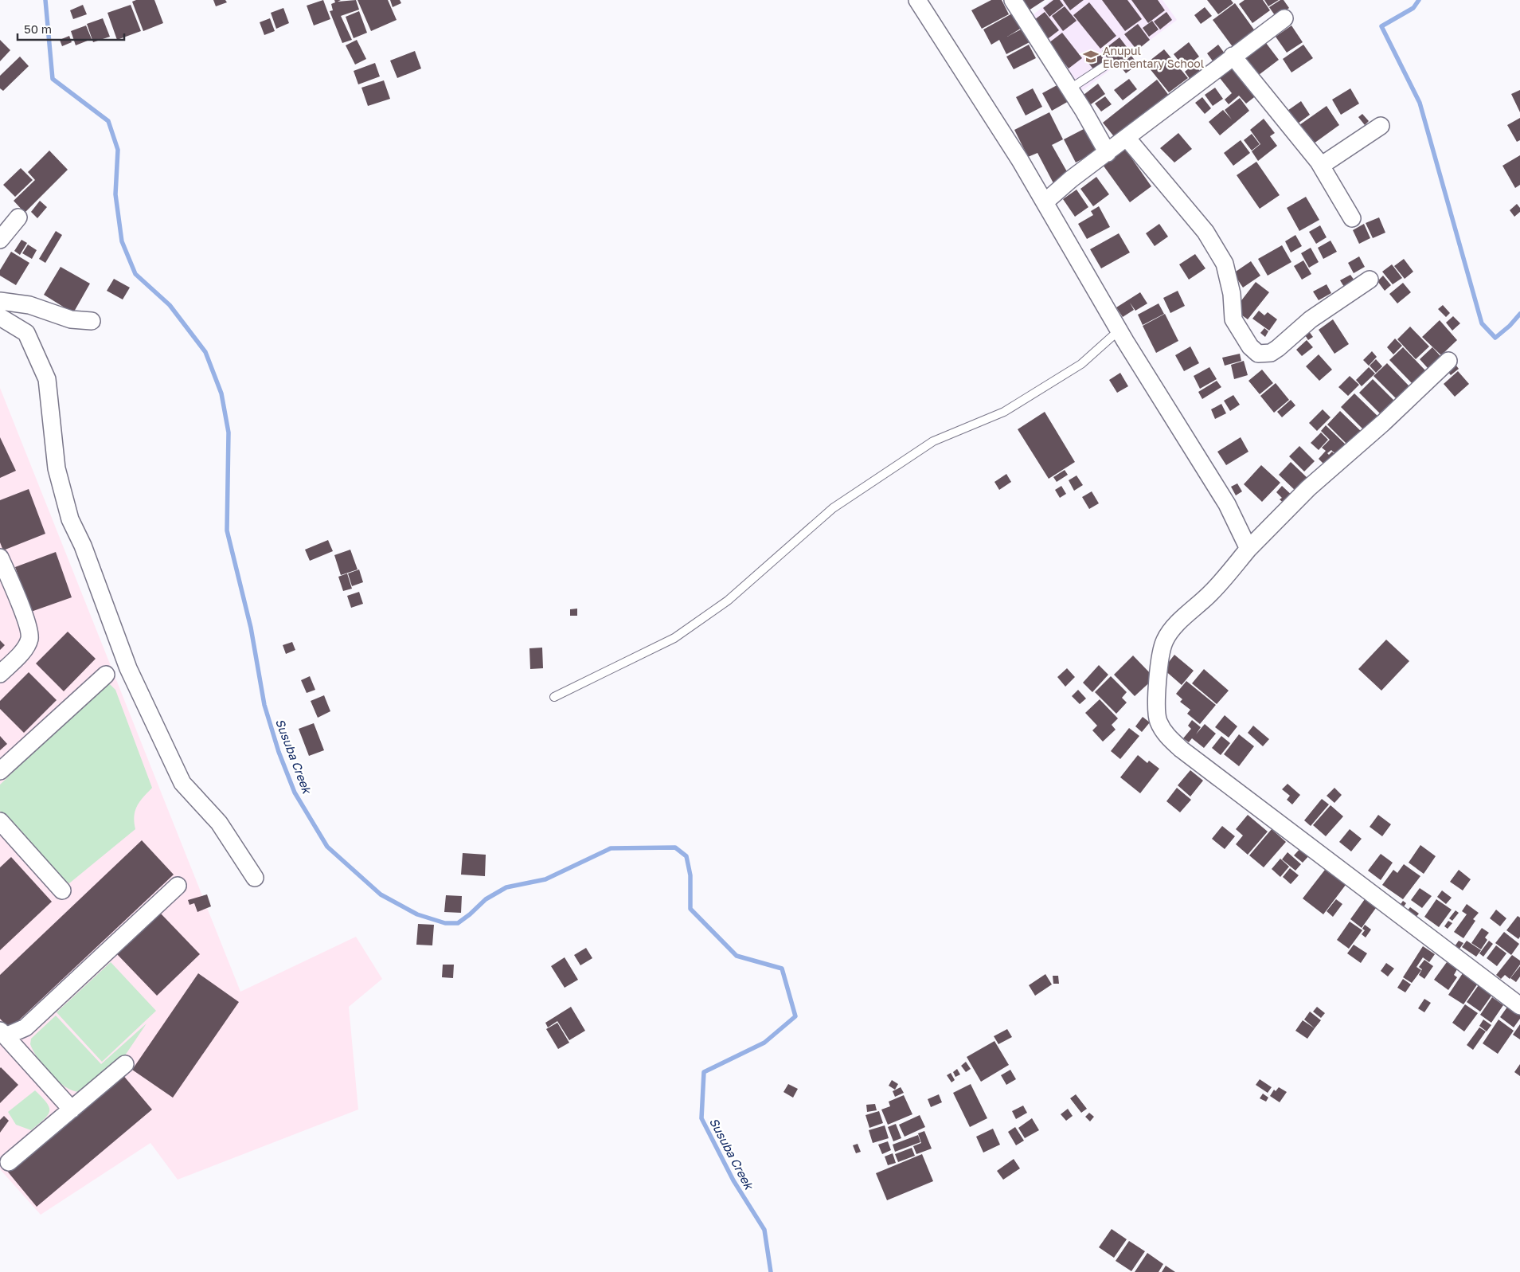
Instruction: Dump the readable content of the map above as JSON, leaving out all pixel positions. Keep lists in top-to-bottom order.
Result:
{
  "water": ["Susuba Creek"],
  "places": {
    "school or university": ["Anupul Elementary School"]
  },
  "scale_bar": "50 m"
}
